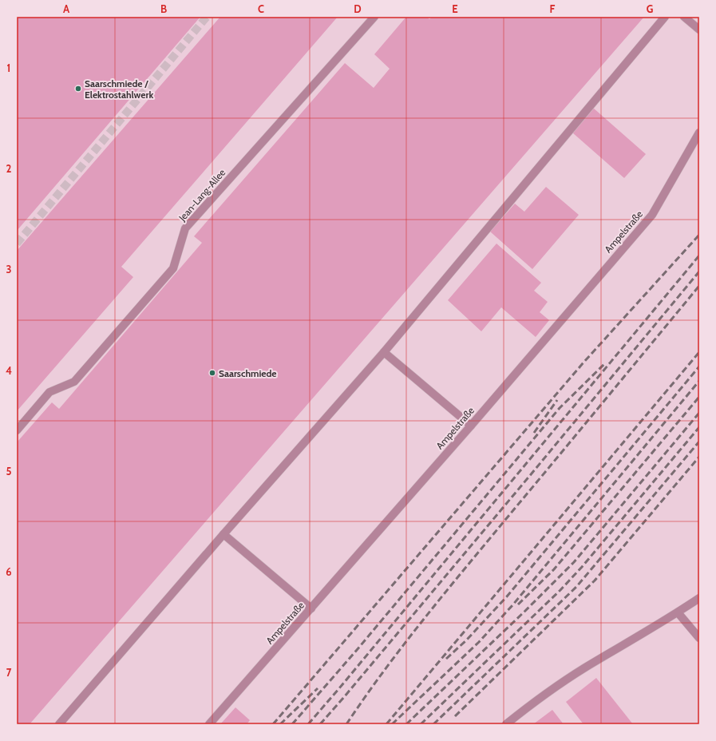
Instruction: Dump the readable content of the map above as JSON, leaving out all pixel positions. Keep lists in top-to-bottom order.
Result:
{
  "streets": {
    "lane": ["Jean-Lang-Allee", "Ampelstraße"]
  },
  "places": ["Saarschmiede / Elektrostahlwerk", "Saarschmiede"],
  "grid": {
    "columns": [
      "A",
      "B",
      "C",
      "D",
      "E",
      "F",
      "G"
    ],
    "rows": [
      "1",
      "2",
      "3",
      "4",
      "5",
      "6",
      "7"
    ]
  }
}
